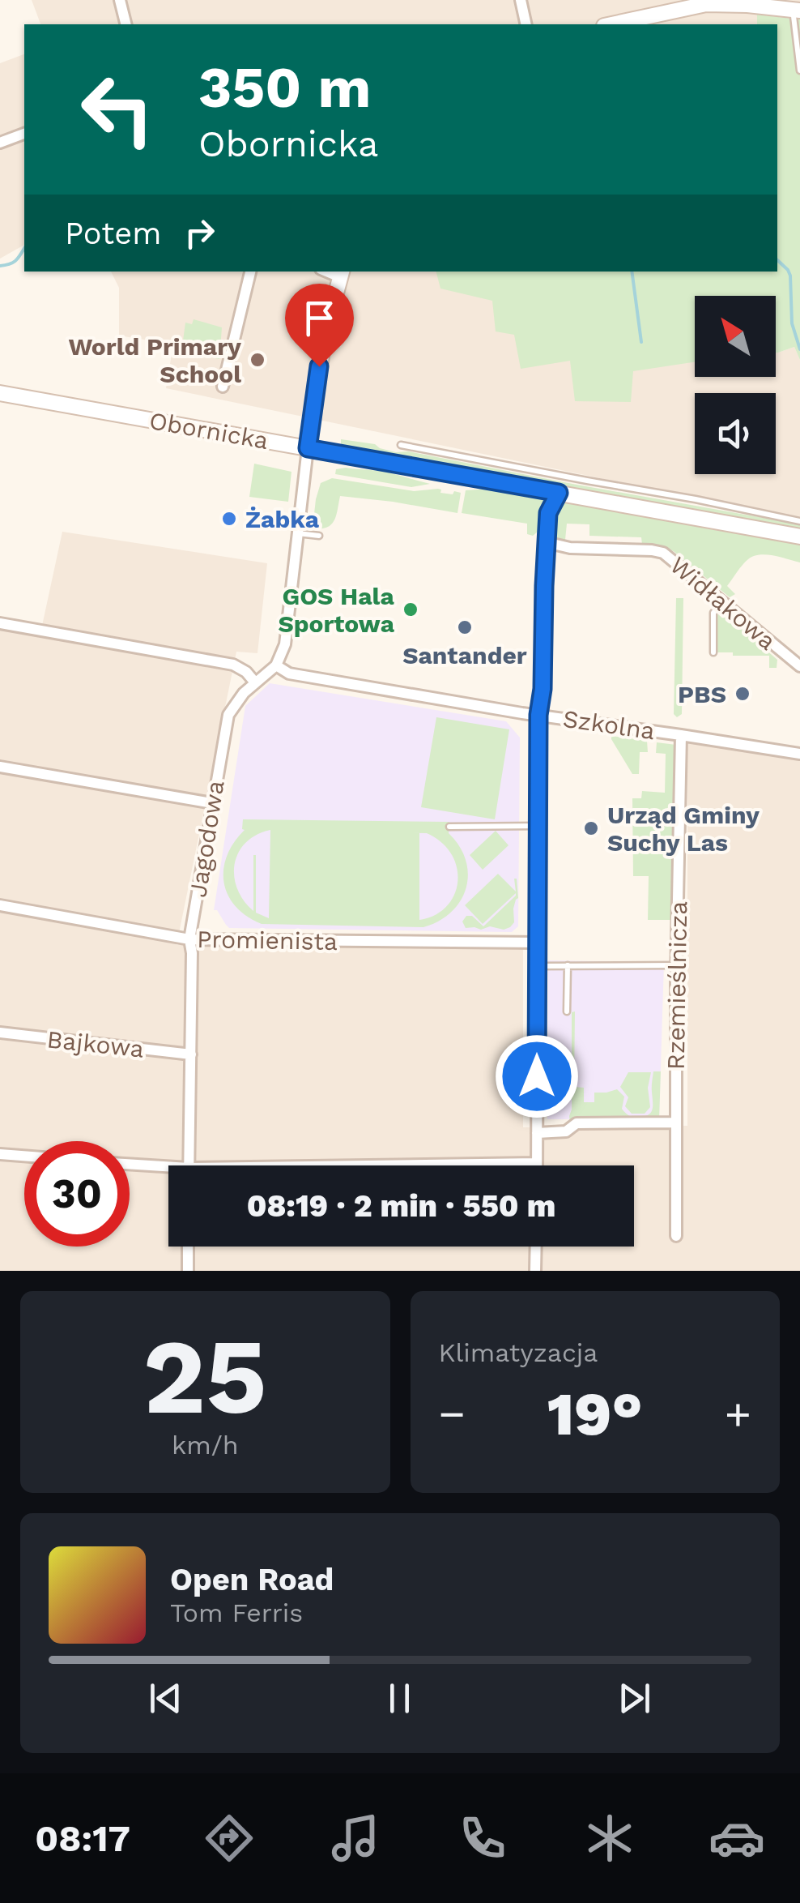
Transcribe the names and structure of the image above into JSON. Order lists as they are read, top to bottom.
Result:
{
  "streets": {
    "main road": ["Obornicka"],
    "street": [
      "Widłakowa",
      "Szkolna",
      "Jagodowa",
      "Promienista",
      "Rzemieślnicza",
      "Bajkowa"
    ]
  },
  "crossings": [
    ["Szkolna", "Jagodowa"],
    ["Szkolna", "Rzemieślnicza"],
    ["Jagodowa", "Promienista"],
    ["Jagodowa", "Bajkowa"]
  ],
  "places": [
    "World Primary School",
    "Żabka",
    "GOS Hala Sportowa",
    "Santander",
    "PBS",
    "Urząd Gminy Suchy Las"
  ],
  "north": "top left",
  "page": {
    "turn": ["350 m", "Obornicka"],
    "then": "Potem",
    "limit": "30",
    "trip": "08:19 · 2 min · 550 m",
    "tile": [
      ["25", "km/h"],
      "Klimatyzacja"
    ],
    "heat": ["−", "19°", "+"],
    "song": ["Open Road", "Tom Ferris"],
    "tabs": "08:17"
  }
}
